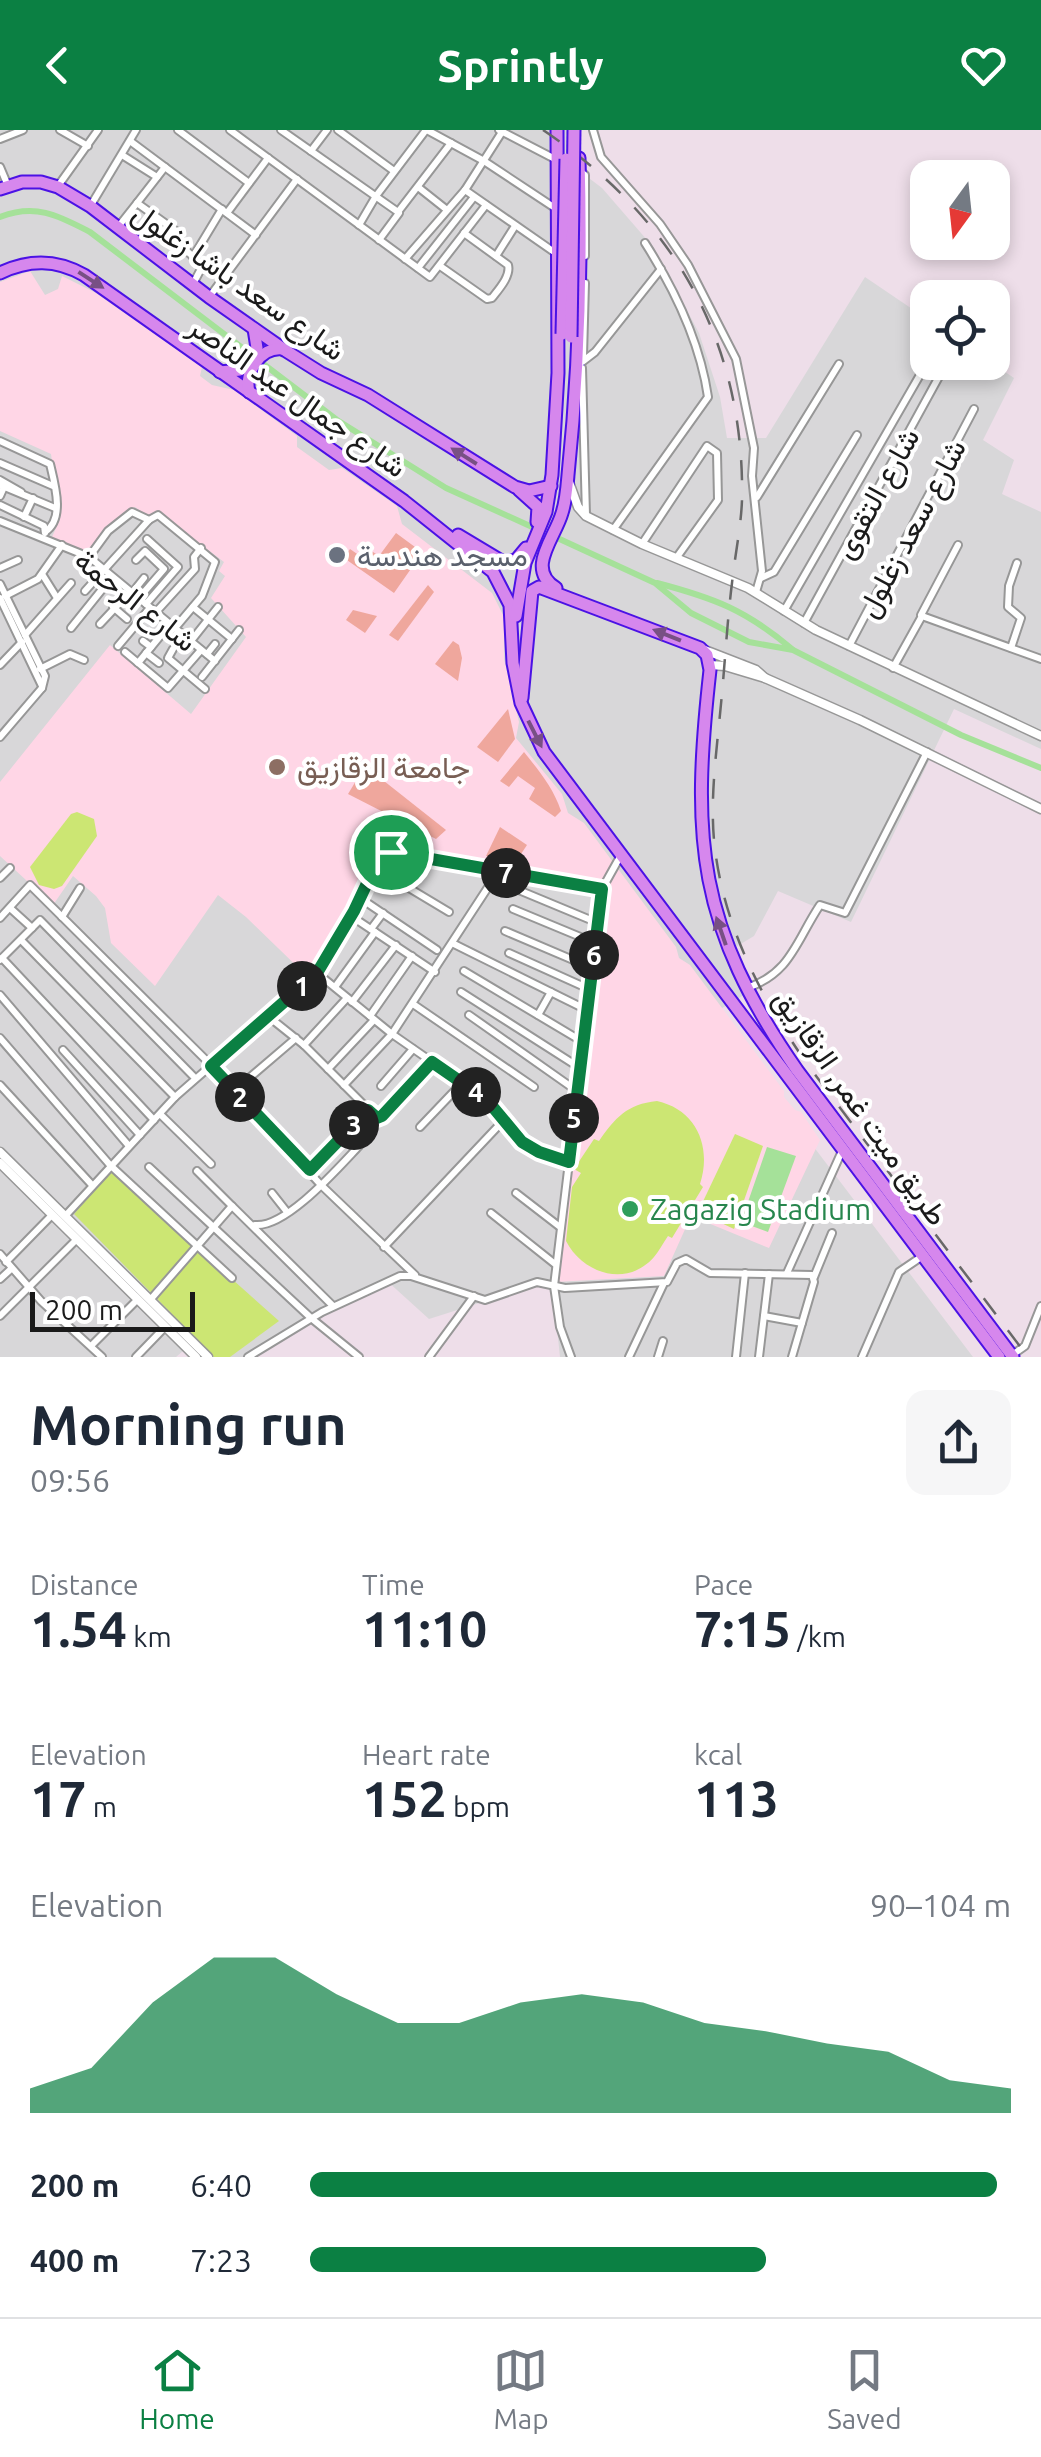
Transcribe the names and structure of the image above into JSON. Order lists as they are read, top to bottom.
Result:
{
  "streets": {
    "highway": ["شارع سعد باشا زغلول", "شارع جمال عبد الناصر", "طريق ميت غمر, الزقازيق"],
    "street": ["شارع التقوى", "شارع سعد زغلول", "شارع الرحمة"]
  },
  "crossings": [
    ["شارع جمال عبد الناصر", "طريق ميت غمر, الزقازيق"]
  ],
  "one_way": ["شارع سعد باشا زغلول", "شارع جمال عبد الناصر"],
  "places": ["مسجد هندسة", "جامعة الزقازيق", "Zagazig Stadium"],
  "scale_bar": "200 m",
  "north": "bottom",
  "page": {
    "header": "Sprintly",
    "pins": [
      "7",
      "6",
      "1",
      "4",
      "2",
      "5",
      "3"
    ],
    "scale": "200 m",
    "heading": ["Morning run", "09:56"],
    "stats": [
      ["Distance", "1.54 km"],
      ["Time", "11:10"],
      ["Pace", "7:15 /km"],
      ["Elevation", "17 m"],
      ["Heart rate", "152 bpm"],
      ["kcal", "113"]
    ],
    "chart": ["Elevation", "90–104 m"],
    "list": [
      {
        "name": "200 m",
        "note": "6:40"
      },
      {
        "name": "400 m",
        "note": "7:23"
      }
    ],
    "tabs": ["Home", "Map", "Saved"]
  }
}
